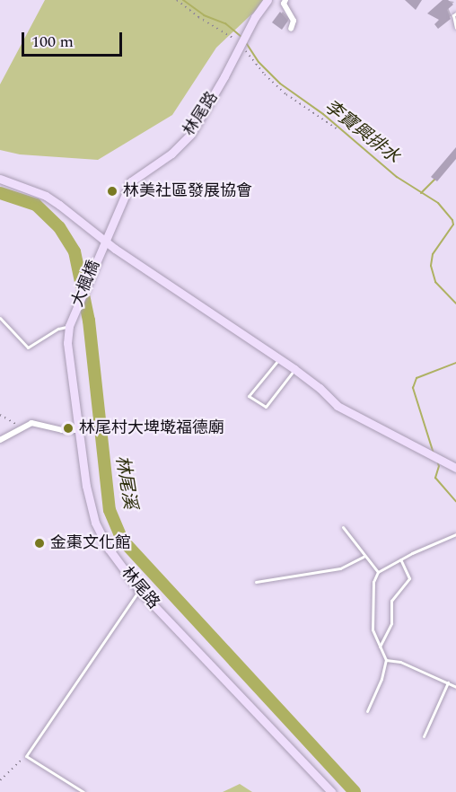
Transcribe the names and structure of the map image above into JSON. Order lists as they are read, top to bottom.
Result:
{
  "streets": {
    "street": ["林尾路", "大楓橋"]
  },
  "crossings": [
    ["林尾路", "大楓橋"]
  ],
  "water": ["李寶興排水", "林尾溪"],
  "places": ["林美社區發展協會", "林尾村大埤墘福德廟", "金棗文化館"],
  "scale_bar": "100 m"
}
